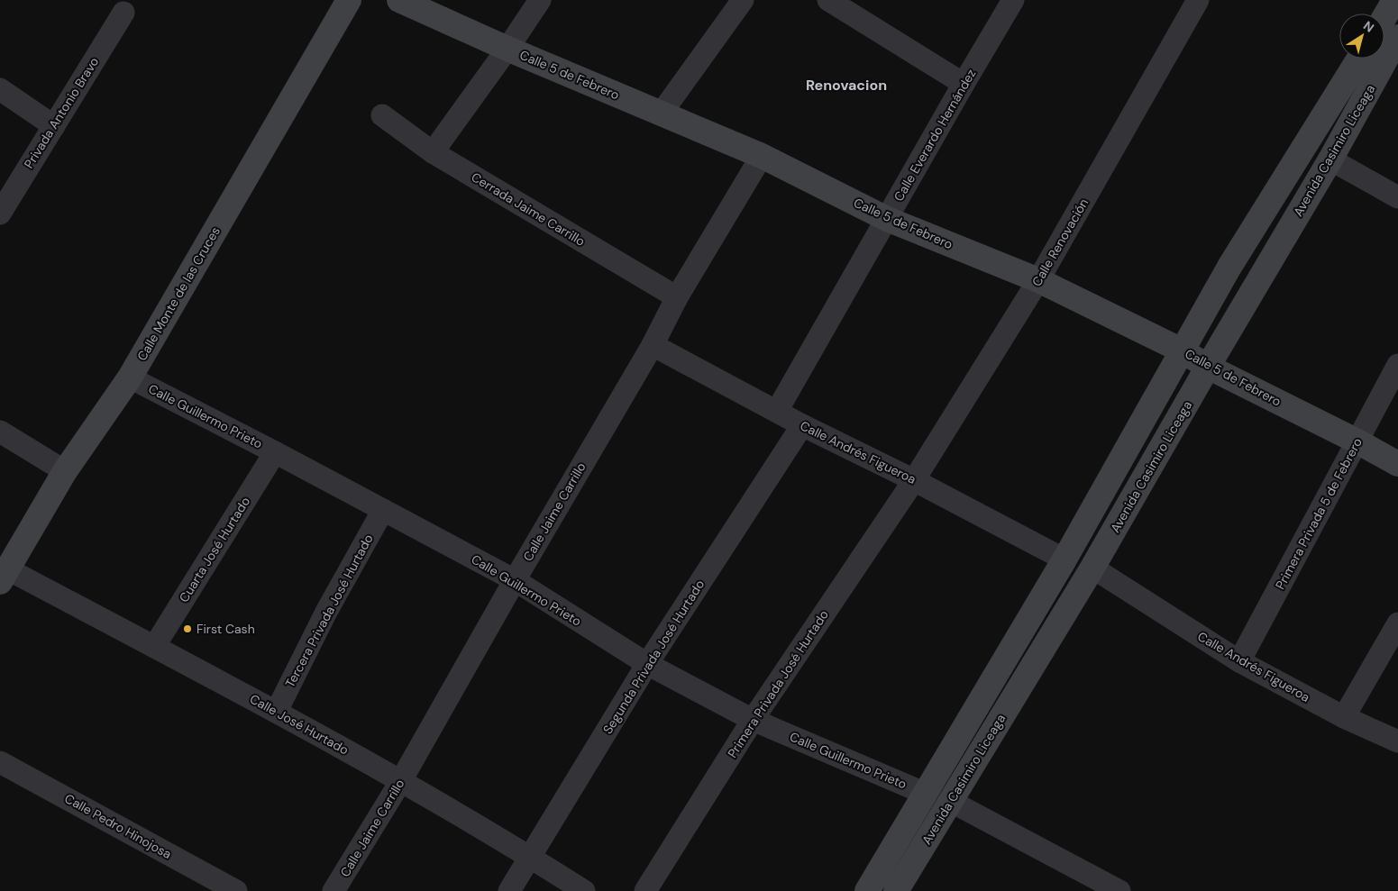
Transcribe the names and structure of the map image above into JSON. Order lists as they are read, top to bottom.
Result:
{
  "streets": {
    "main road": ["Calle 5 de Febrero", "Avenida Casimiro Liceaga", "Calle Monte de las Cruces"],
    "street": [
      "Privada Antonio Bravo",
      "Calle Everardo Hernández",
      "Cerrada Jaime Carrillo",
      "Calle Renovación",
      "Calle Guillermo Prieto",
      "Calle Andrés Figueroa",
      "Calle Jaime Carrillo",
      "Primera Privada 5 de Febrero",
      "Cuarta José Hurtado",
      "Tercera Privada José Hurtado",
      "Segunda Privada José Hurtado",
      "Primera Privada José Hurtado",
      "Calle José Hurtado",
      "Calle Pedro Hinojosa"
    ]
  },
  "crossings": [
    ["Calle 5 de Febrero", "Calle Everardo Hernández"],
    ["Calle 5 de Febrero", "Avenida Casimiro Liceaga"],
    ["Calle 5 de Febrero", "Calle Renovación"],
    ["Calle 5 de Febrero", "Calle Jaime Carrillo"],
    ["Calle 5 de Febrero", "Primera Privada 5 de Febrero"],
    ["Calle Everardo Hernández", "Calle Andrés Figueroa"],
    ["Avenida Casimiro Liceaga", "Calle Guillermo Prieto"],
    ["Avenida Casimiro Liceaga", "Calle Andrés Figueroa"],
    ["Cerrada Jaime Carrillo", "Calle Jaime Carrillo"],
    ["Calle Renovación", "Calle Andrés Figueroa"],
    ["Calle Renovación", "Primera Privada José Hurtado"],
    ["Calle Monte de las Cruces", "Calle Guillermo Prieto"],
    ["Calle Monte de las Cruces", "Calle José Hurtado"],
    ["Calle Guillermo Prieto", "Calle Jaime Carrillo"],
    ["Calle Guillermo Prieto", "Cuarta José Hurtado"],
    ["Calle Guillermo Prieto", "Tercera Privada José Hurtado"],
    ["Calle Guillermo Prieto", "Segunda Privada José Hurtado"],
    ["Calle Guillermo Prieto", "Primera Privada José Hurtado"],
    ["Calle Andrés Figueroa", "Calle Jaime Carrillo"],
    ["Calle Andrés Figueroa", "Primera Privada 5 de Febrero"],
    ["Calle Andrés Figueroa", "Segunda Privada José Hurtado"],
    ["Calle Andrés Figueroa", "Primera Privada José Hurtado"],
    ["Calle Jaime Carrillo", "Calle José Hurtado"],
    ["Cuarta José Hurtado", "Calle José Hurtado"],
    ["Tercera Privada José Hurtado", "Calle José Hurtado"],
    ["Segunda Privada José Hurtado", "Calle José Hurtado"]
  ],
  "districts": ["Renovacion"],
  "places": ["First Cash"],
  "north": "top right"
}
